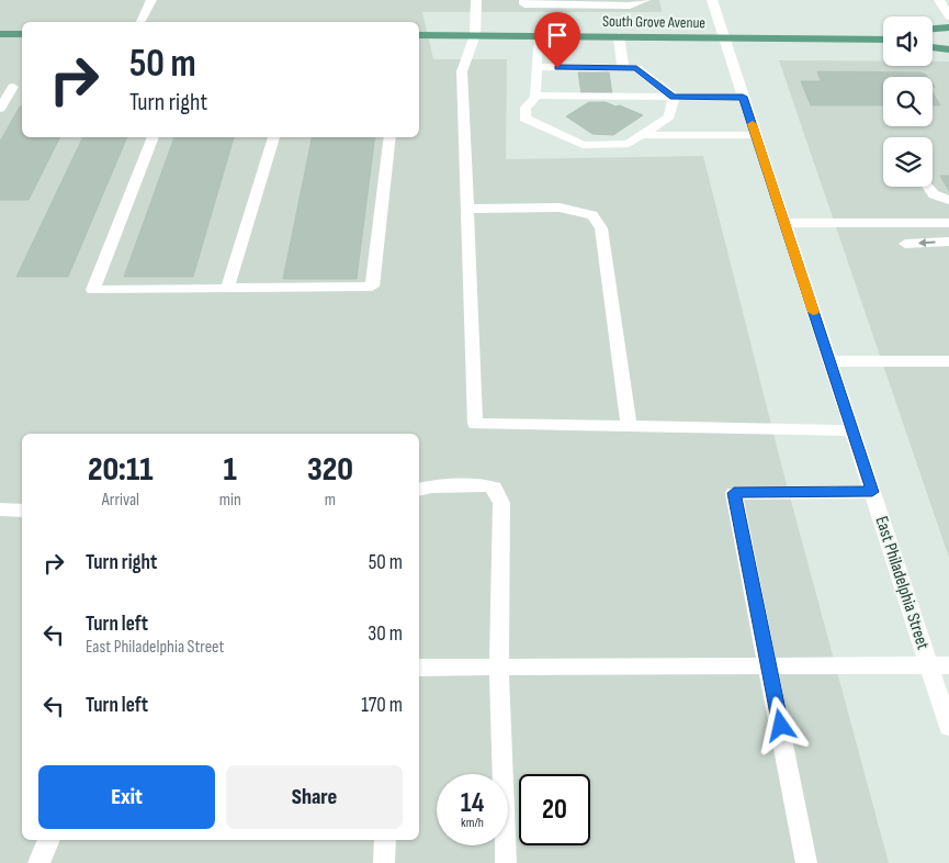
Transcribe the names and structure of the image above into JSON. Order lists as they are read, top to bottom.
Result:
{
  "streets": {
    "main road": ["South Grove Avenue"],
    "street": ["East Philadelphia Street"]
  },
  "crossings": [
    ["South Grove Avenue", "East Philadelphia Street"]
  ],
  "page": {
    "turn": ["50 m", "Turn right"],
    "eta": [
      "20:11",
      "Arrival",
      "1",
      "min",
      "320",
      "m"
    ],
    "list": [
      {
        "name": "Turn right",
        "value": "50 m"
      },
      {
        "name": "Turn left",
        "note": "East Philadelphia Street",
        "value": "30 m"
      },
      {
        "name": "Turn left",
        "value": "170 m"
      }
    ],
    "buttons": ["Exit", "Share"],
    "speed": "14 km/h",
    "limit": "20"
  }
}
